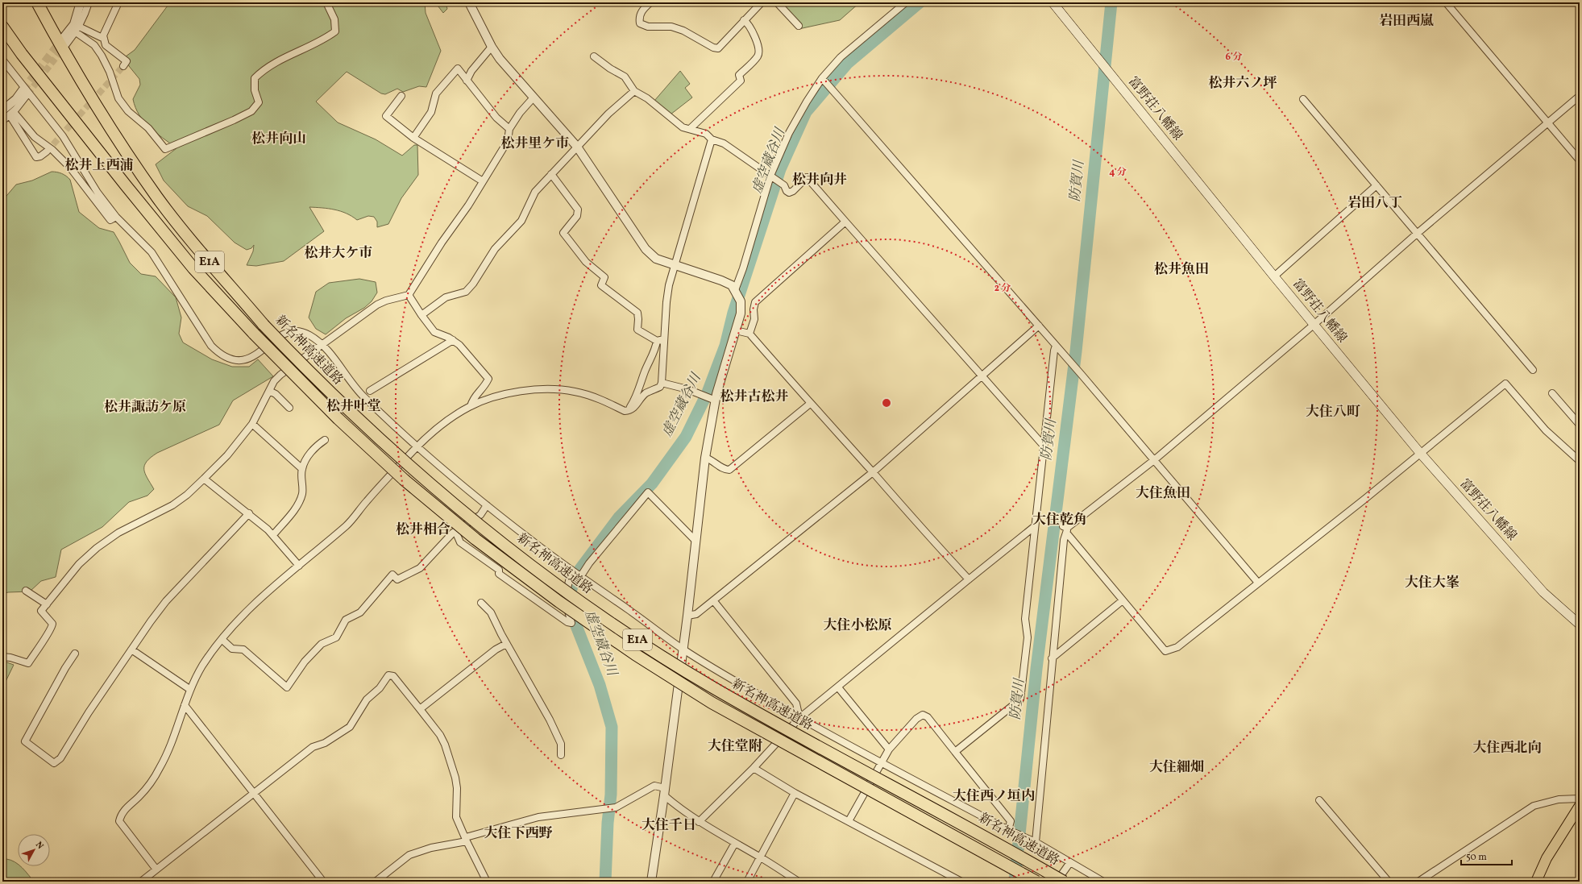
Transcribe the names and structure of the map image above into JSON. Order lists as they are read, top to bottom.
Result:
{
  "streets": {
    "highway": ["E1A", "新名神高速道路"],
    "main road": ["富野荘八幡線"]
  },
  "districts": [
    "岩田西嵐",
    "松井六ノ坪",
    "松井向山",
    "松井里ケ市",
    "松井上西浦",
    "松井向井",
    "岩田八丁",
    "松井大ケ市",
    "松井魚田",
    "松井古松井",
    "松井叶堂",
    "松井諏訪ケ原",
    "大住八町",
    "大住魚田",
    "大住乾角",
    "松井相合",
    "大住大峯",
    "大住小松原",
    "大住堂附",
    "大住西北向",
    "大住細畑",
    "大住西ノ垣内",
    "大住千日",
    "大住下西野"
  ],
  "water": ["虚空蔵谷川", "防賀川"],
  "scale_bar": "50 m",
  "north": "top right",
  "rings": ["6 分", "4 分", "2 分"]
}
